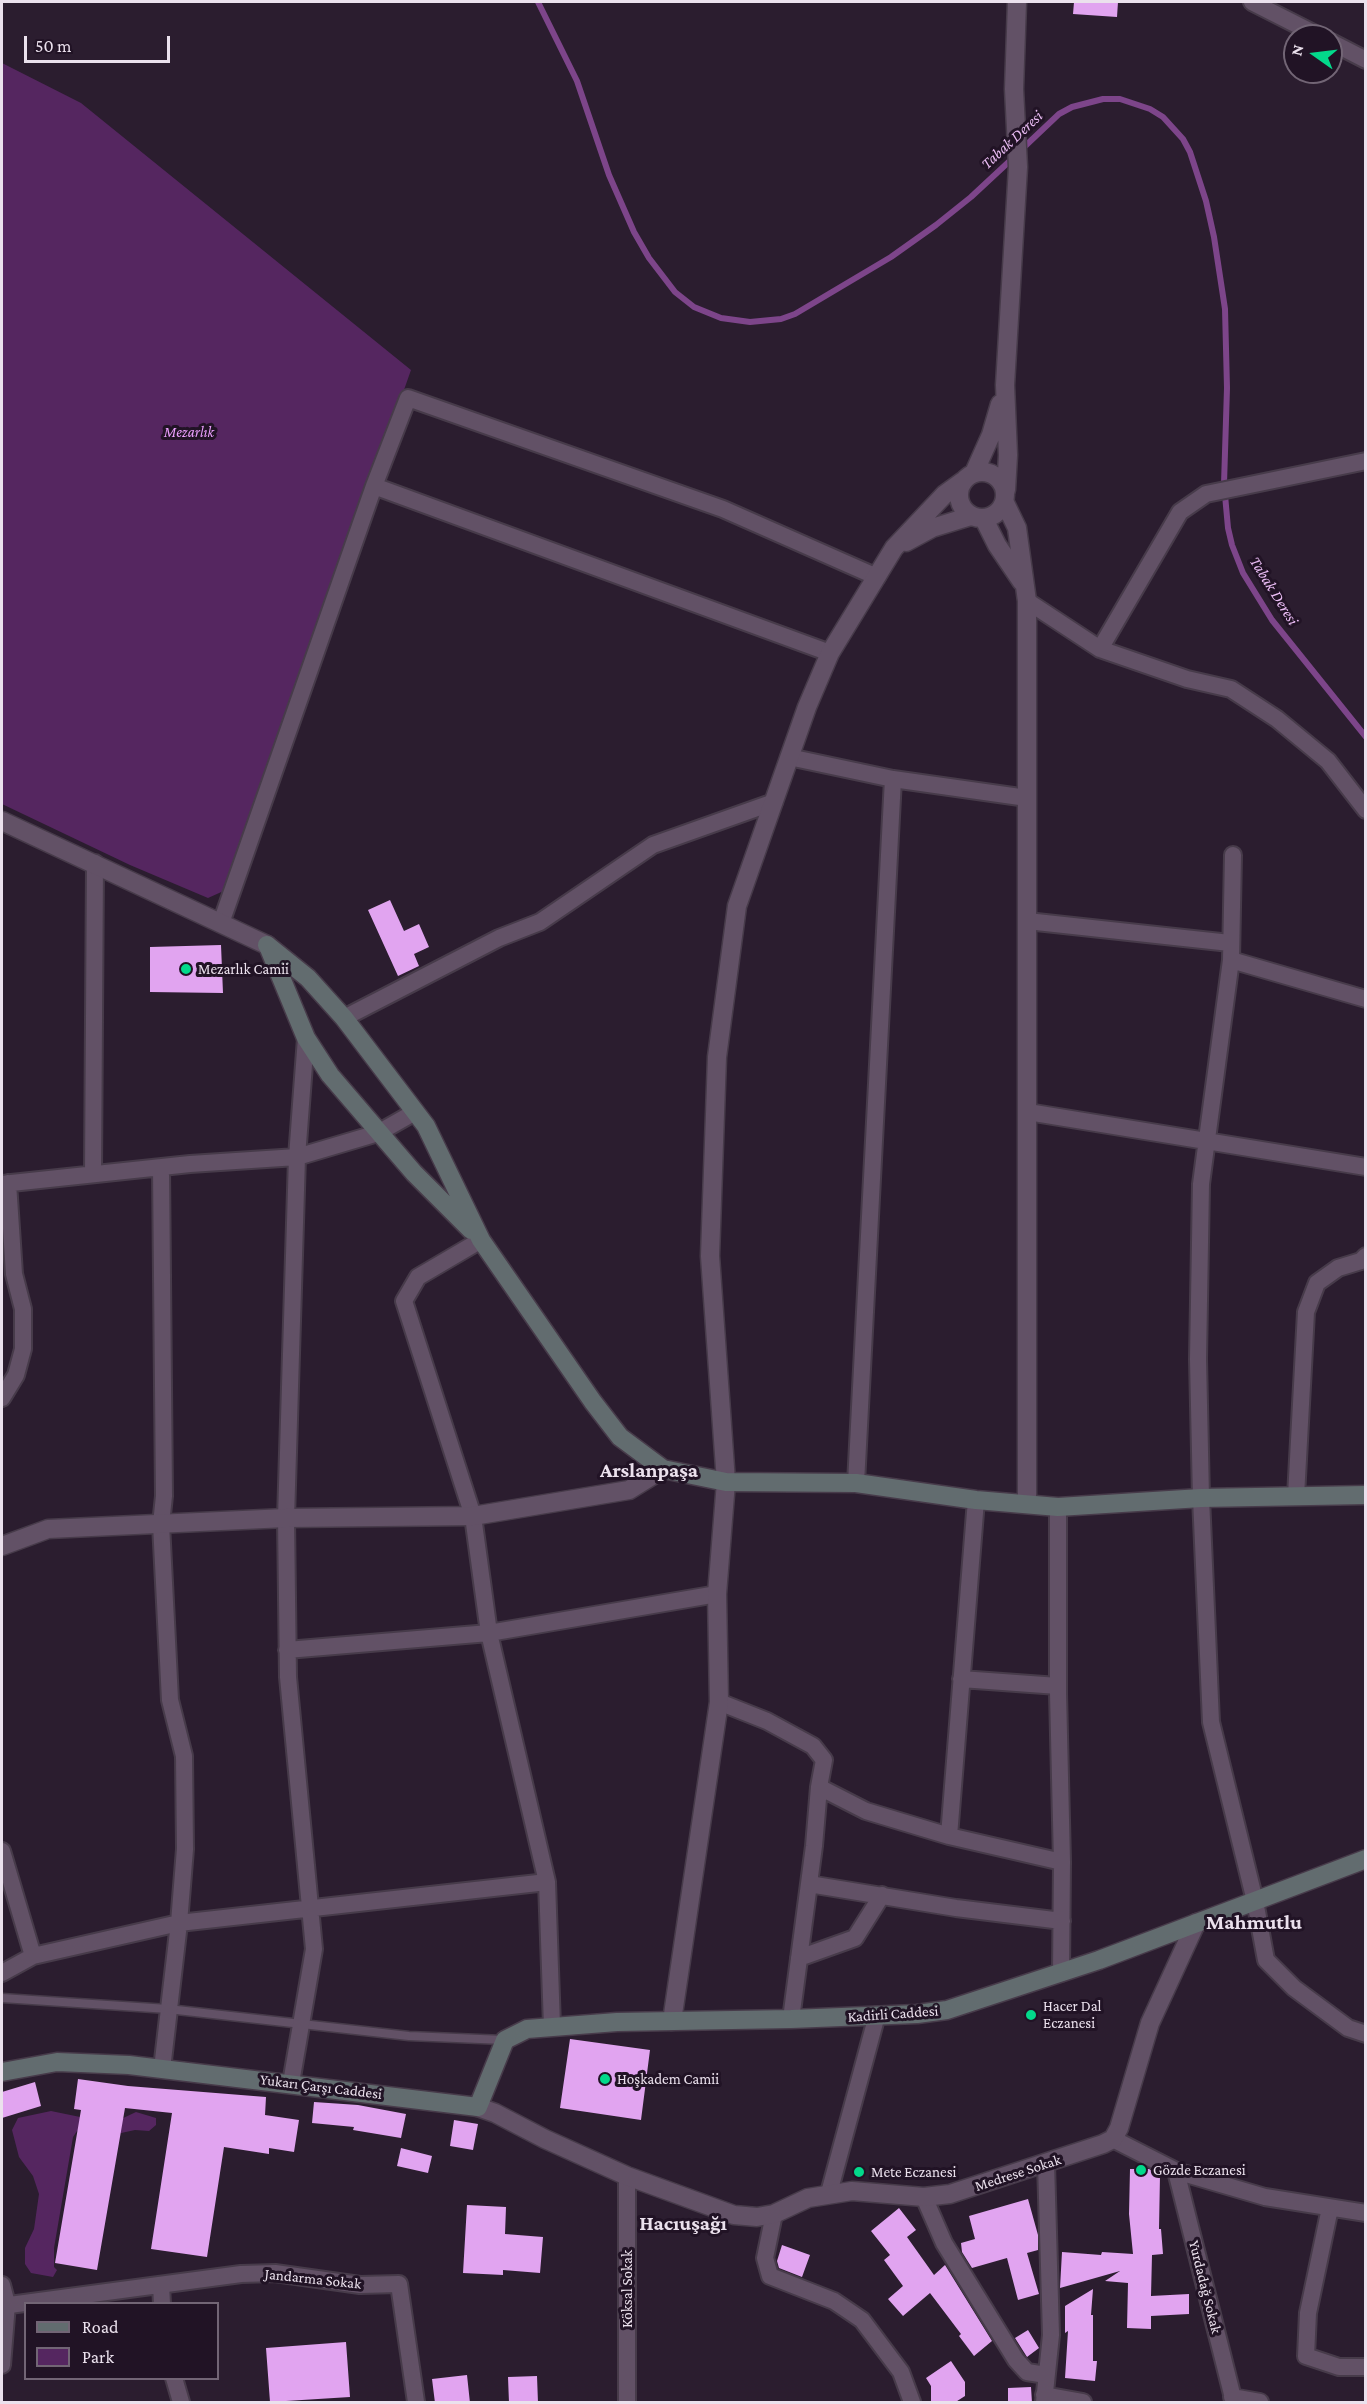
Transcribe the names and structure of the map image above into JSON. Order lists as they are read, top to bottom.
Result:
{
  "streets": {
    "main road": ["Kadirli Caddesi", "Yukarı Çarşı Caddesi"],
    "street": [
      "Medrese Sokak",
      "Jandarma Sokak",
      "Yurdadağ Sokak",
      "Köksal Sokak"
    ]
  },
  "crossings": [
    ["Yukarı Çarşı Caddesi", "Medrese Sokak"],
    ["Yukarı Çarşı Caddesi", "Köksal Sokak"],
    ["Medrese Sokak", "Köksal Sokak"]
  ],
  "districts": ["Arslanpaşa", "Mahmutlu", "Hacıuşağı"],
  "water": ["Tabak Deresi"],
  "parks": ["Mezarlık"],
  "places": [
    "Mezarlık Camii",
    "Hacer Dal Eczanesi",
    "Hoşkadem Camii",
    "Gözde Eczanesi",
    "Mete Eczanesi"
  ],
  "legend": ["Road", "Park"],
  "scale_bar": "50 m",
  "north": "left"
}
